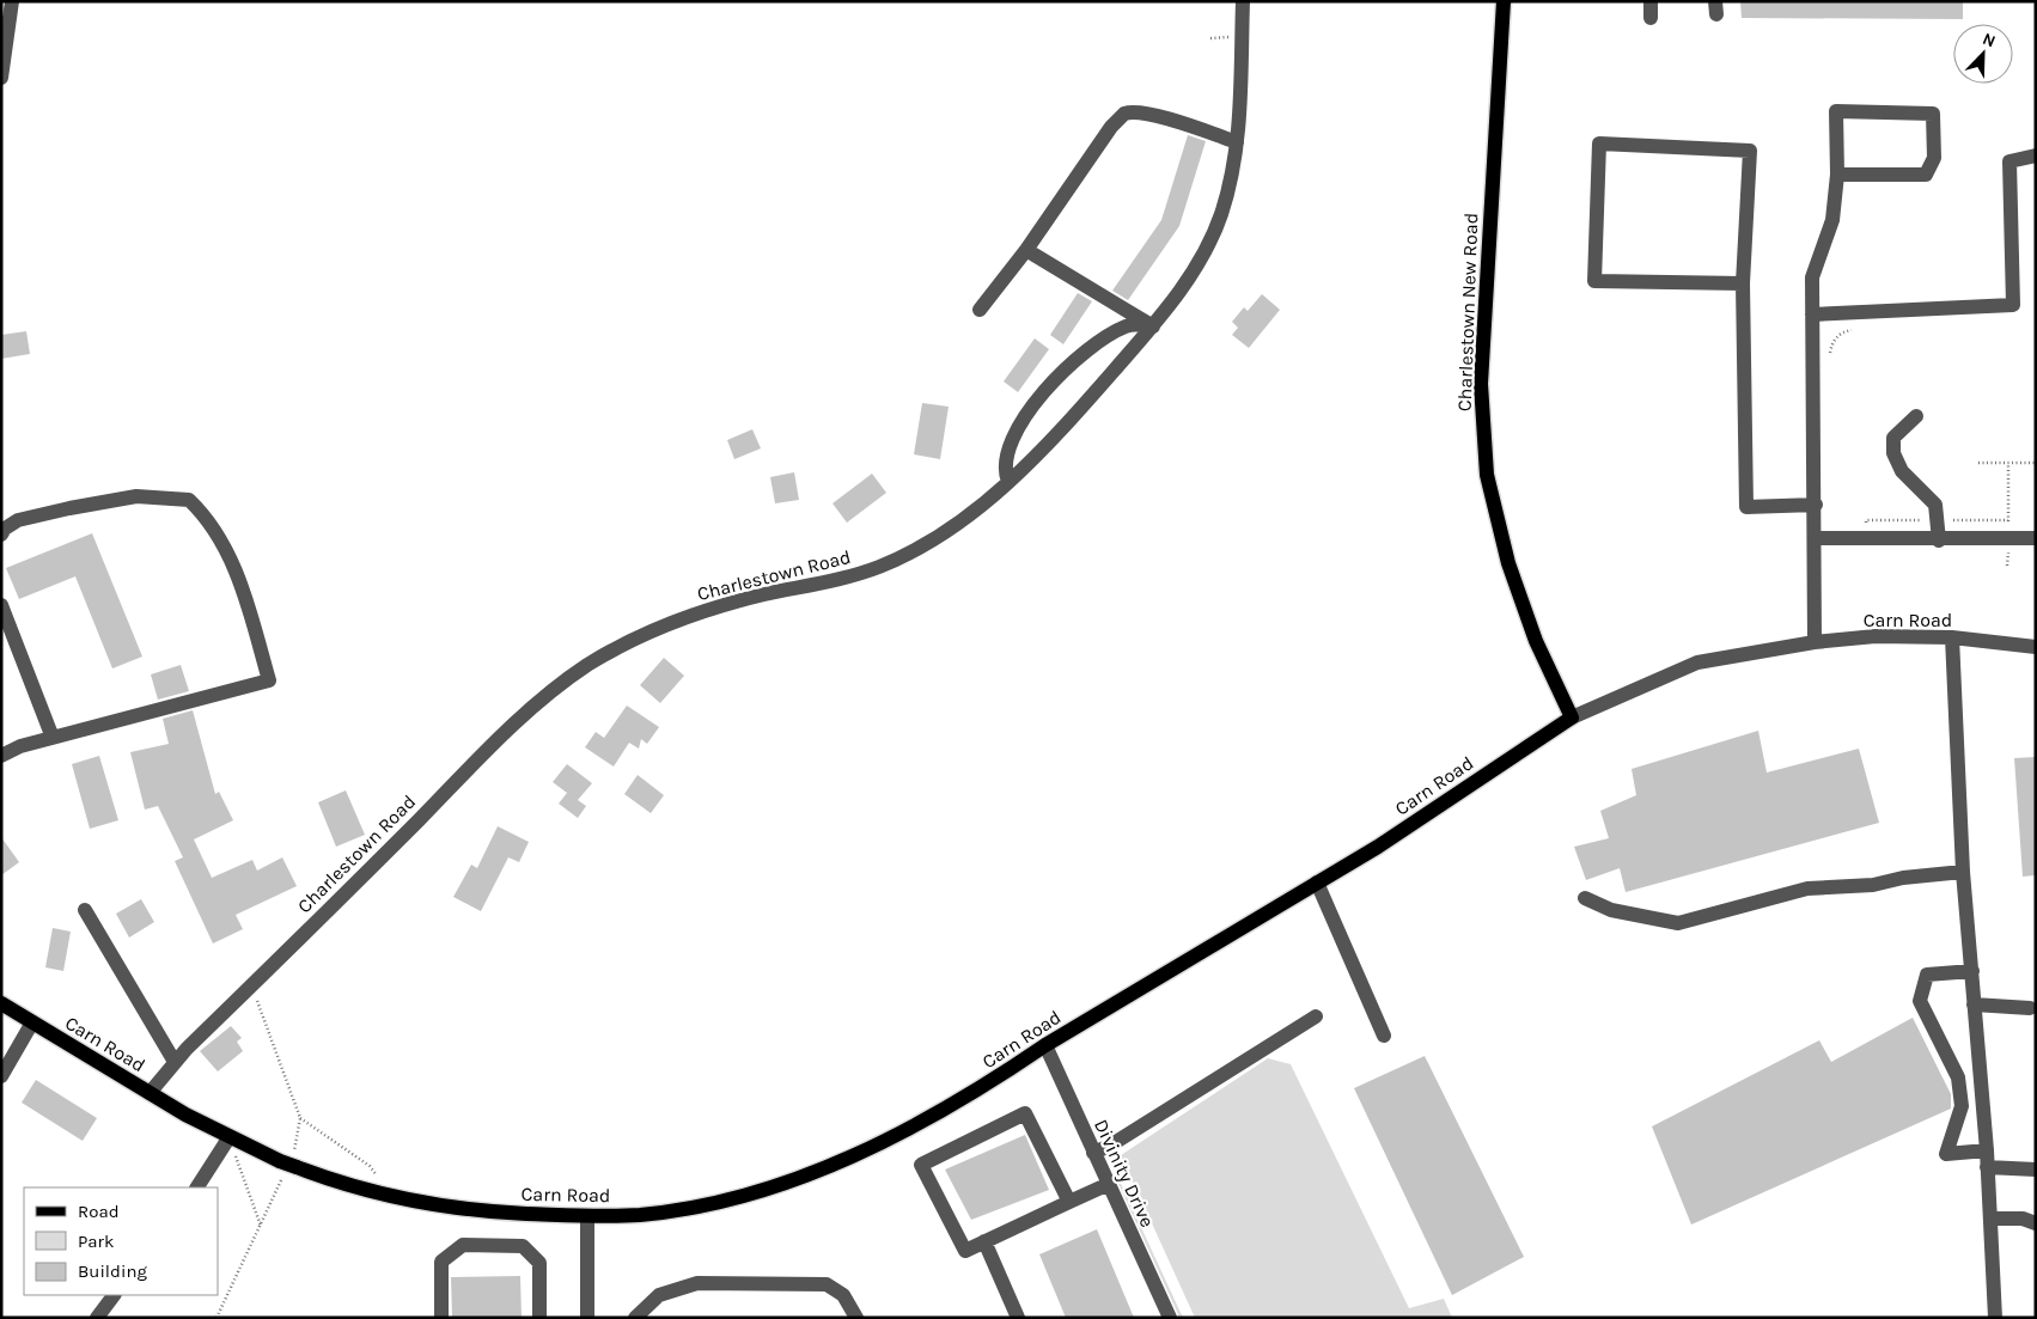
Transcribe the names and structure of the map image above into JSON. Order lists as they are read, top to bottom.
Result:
{
  "streets": {
    "main road": ["Charlestown New Road", "Carn Road"],
    "street": ["Charlestown Road", "Divinity Drive"]
  },
  "crossings": [
    ["Charlestown New Road", "Carn Road"],
    ["Charlestown Road", "Carn Road"],
    ["Carn Road", "Divinity Drive"]
  ],
  "legend": ["Road", "Park", "Building"],
  "north": "top right"
}
